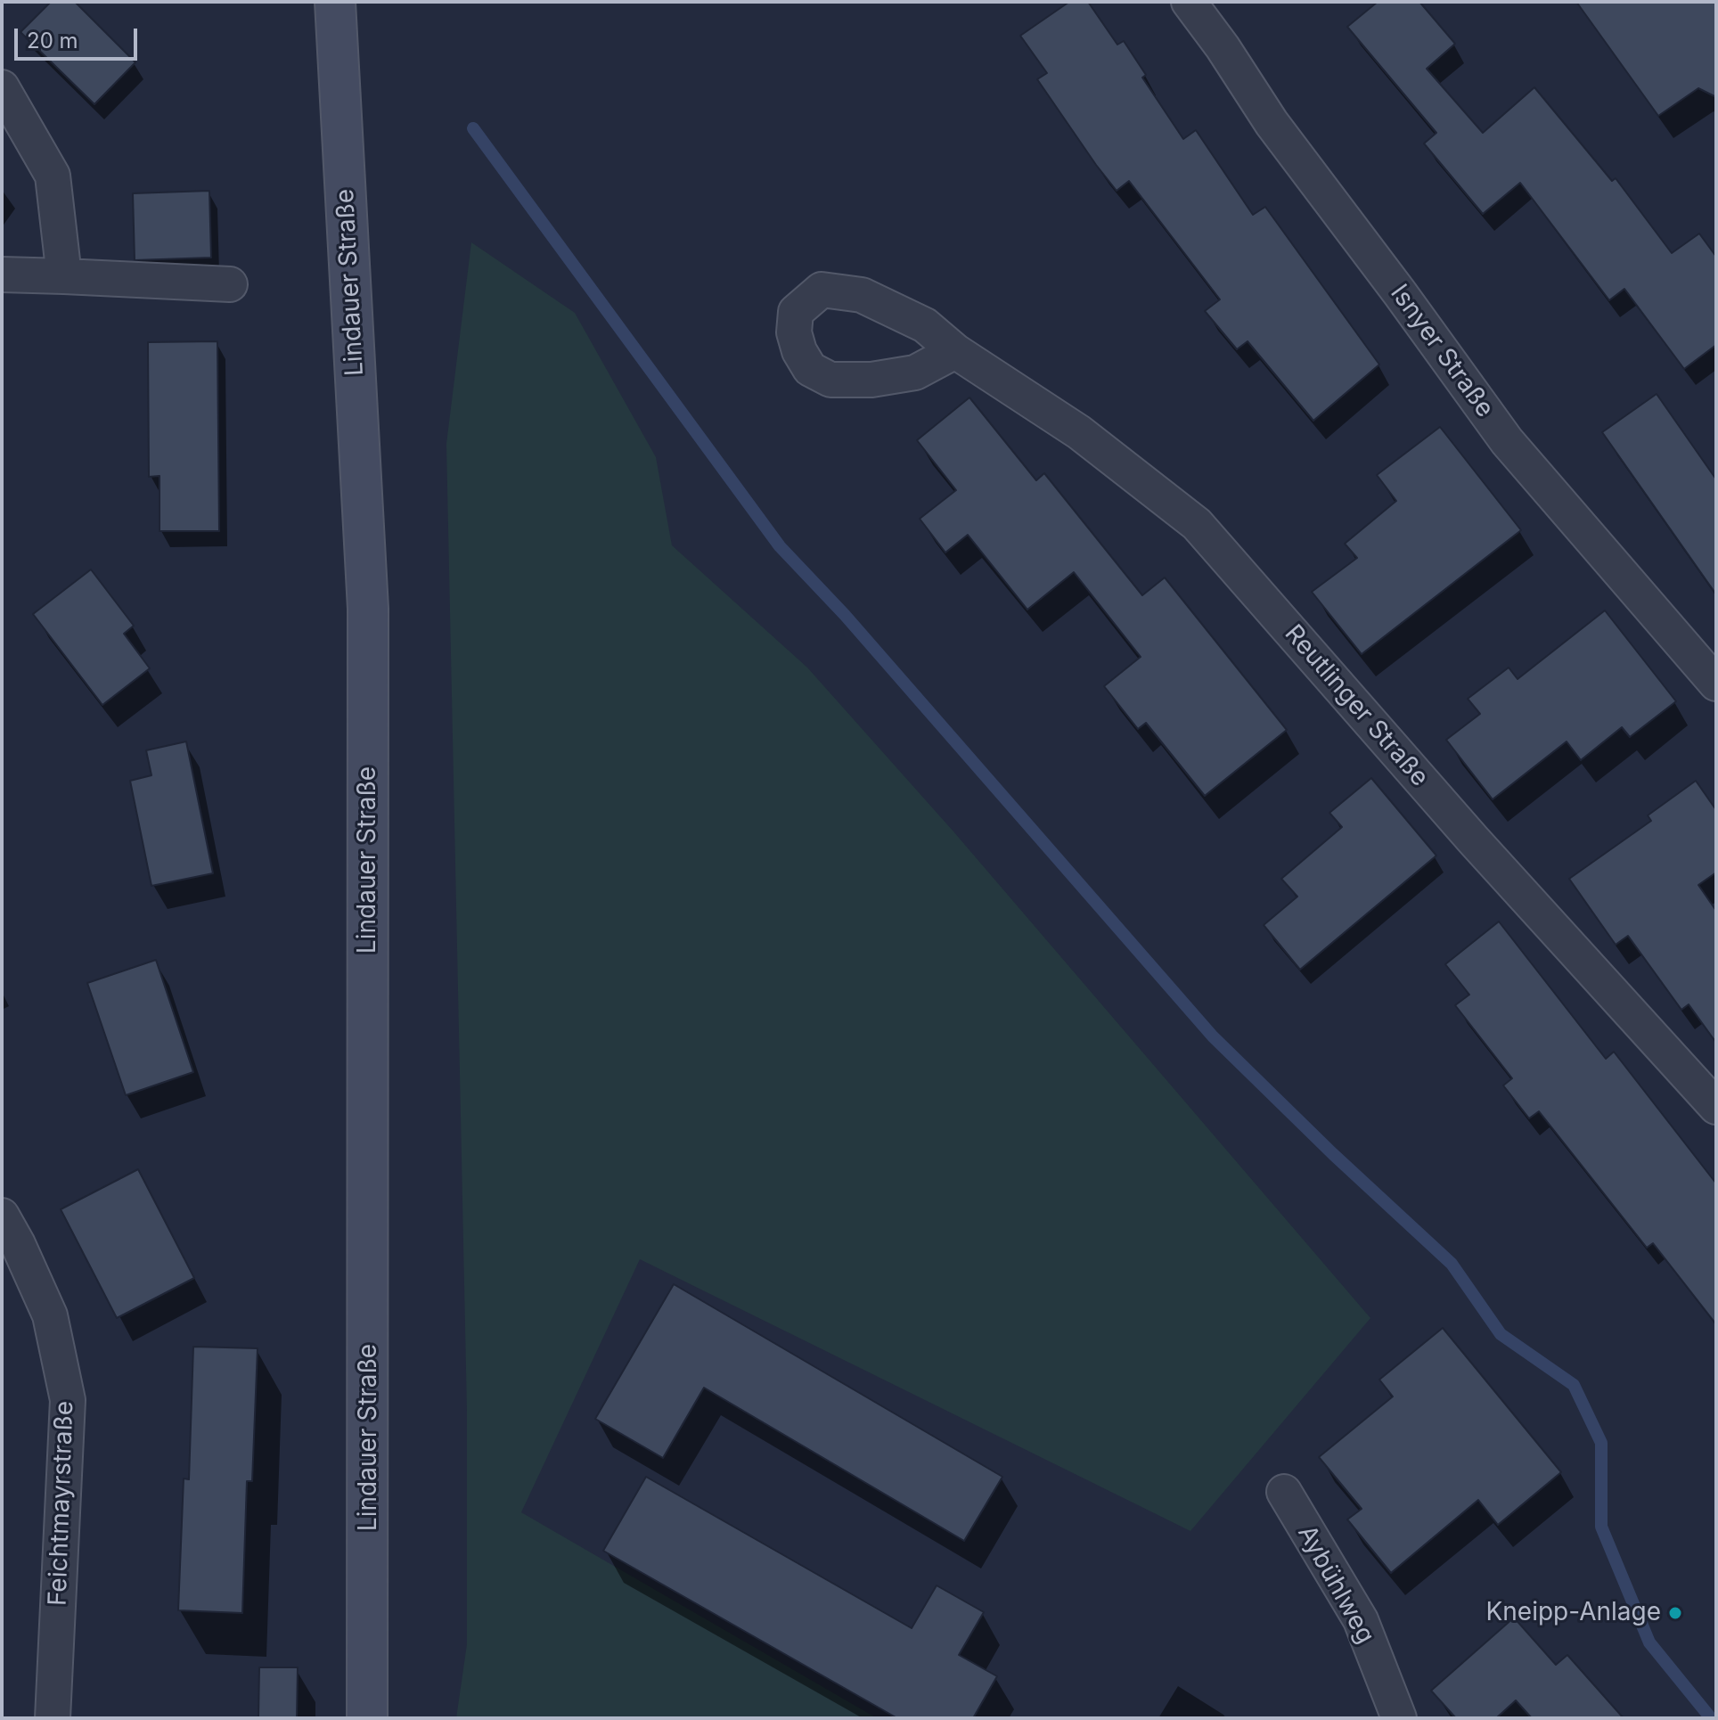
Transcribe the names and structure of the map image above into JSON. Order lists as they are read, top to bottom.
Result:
{
  "streets": {
    "main road": ["Lindauer Straße"],
    "street": [
      "Isnyer Straße",
      "Reutlinger Straße",
      "Feichtmayrstraße",
      "Aybühlweg"
    ]
  },
  "places": ["Kneipp-Anlage"],
  "scale_bar": "20 m"
}
